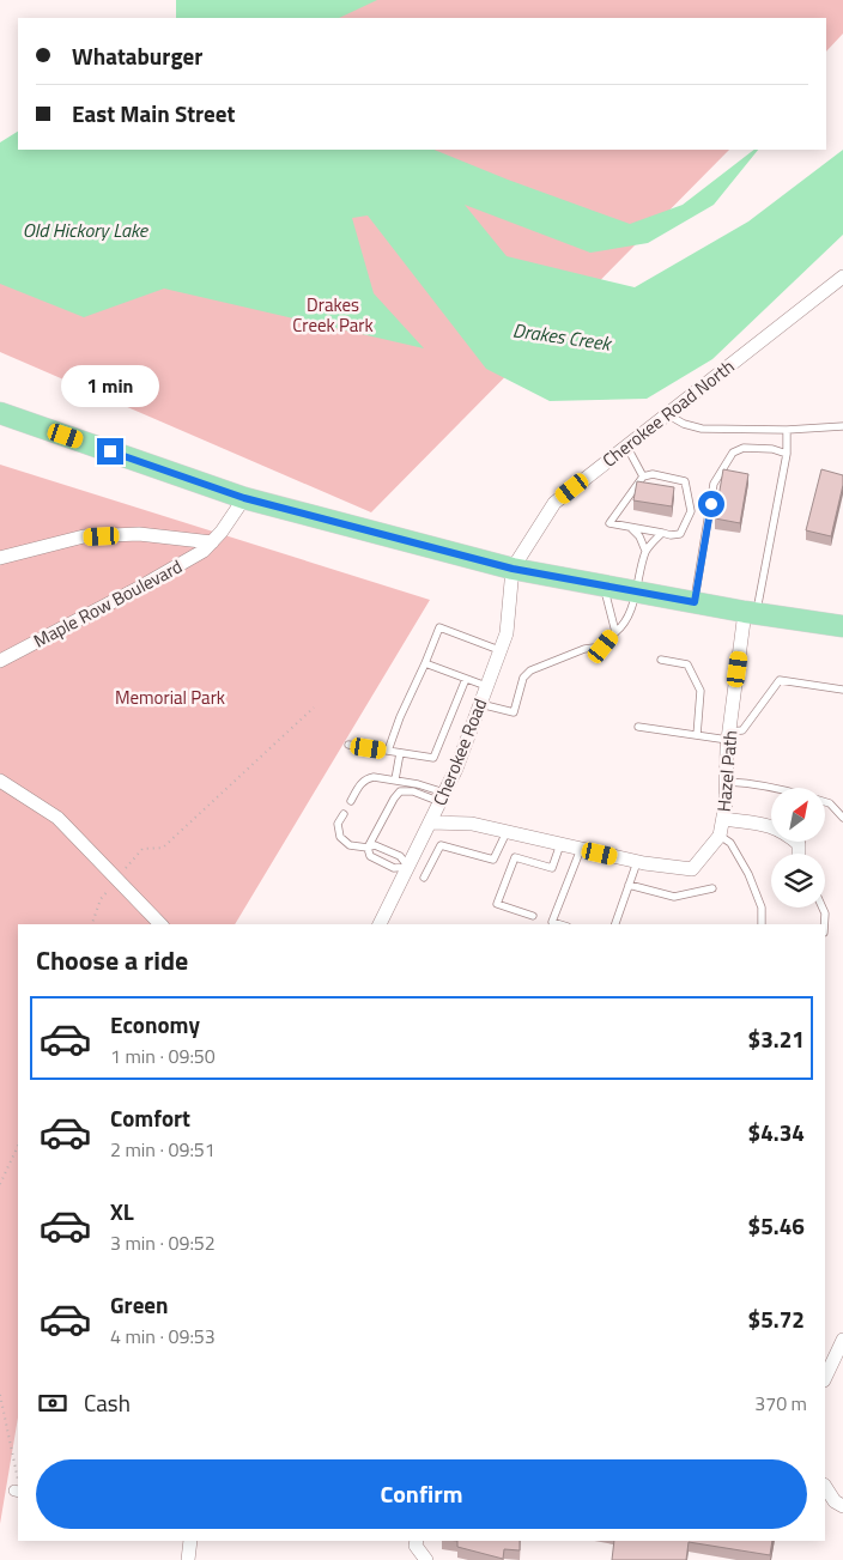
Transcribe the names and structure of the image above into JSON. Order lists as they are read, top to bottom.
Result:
{
  "streets": {
    "street": [
      "Cherokee Road North",
      "Maple Row Boulevard",
      "Cherokee Road",
      "Hazel Path"
    ]
  },
  "crossings": [
    ["Cherokee Road North", "Cherokee Road"],
    ["Cherokee Road", "Hazel Path"]
  ],
  "water": ["Old Hickory Lake", "Drakes Creek"],
  "parks": ["Drakes Creek Park", "Memorial Park"],
  "north": "top right",
  "page": {
    "banner": ["Whataburger", "East Main Street"],
    "bubble": "1 min",
    "heading": "Choose a ride",
    "list": [
      {
        "name": "Economy",
        "note": "1 min · 09:50",
        "value": "$3.21"
      },
      {
        "name": "Comfort",
        "note": "2 min · 09:51",
        "value": "$4.34"
      },
      {
        "name": "XL",
        "note": "3 min · 09:52",
        "value": "$5.46"
      },
      {
        "name": "Green",
        "note": "4 min · 09:53",
        "value": "$5.72"
      }
    ],
    "pay": ["Cash", "370 m"],
    "buttons": "Confirm"
  }
}
